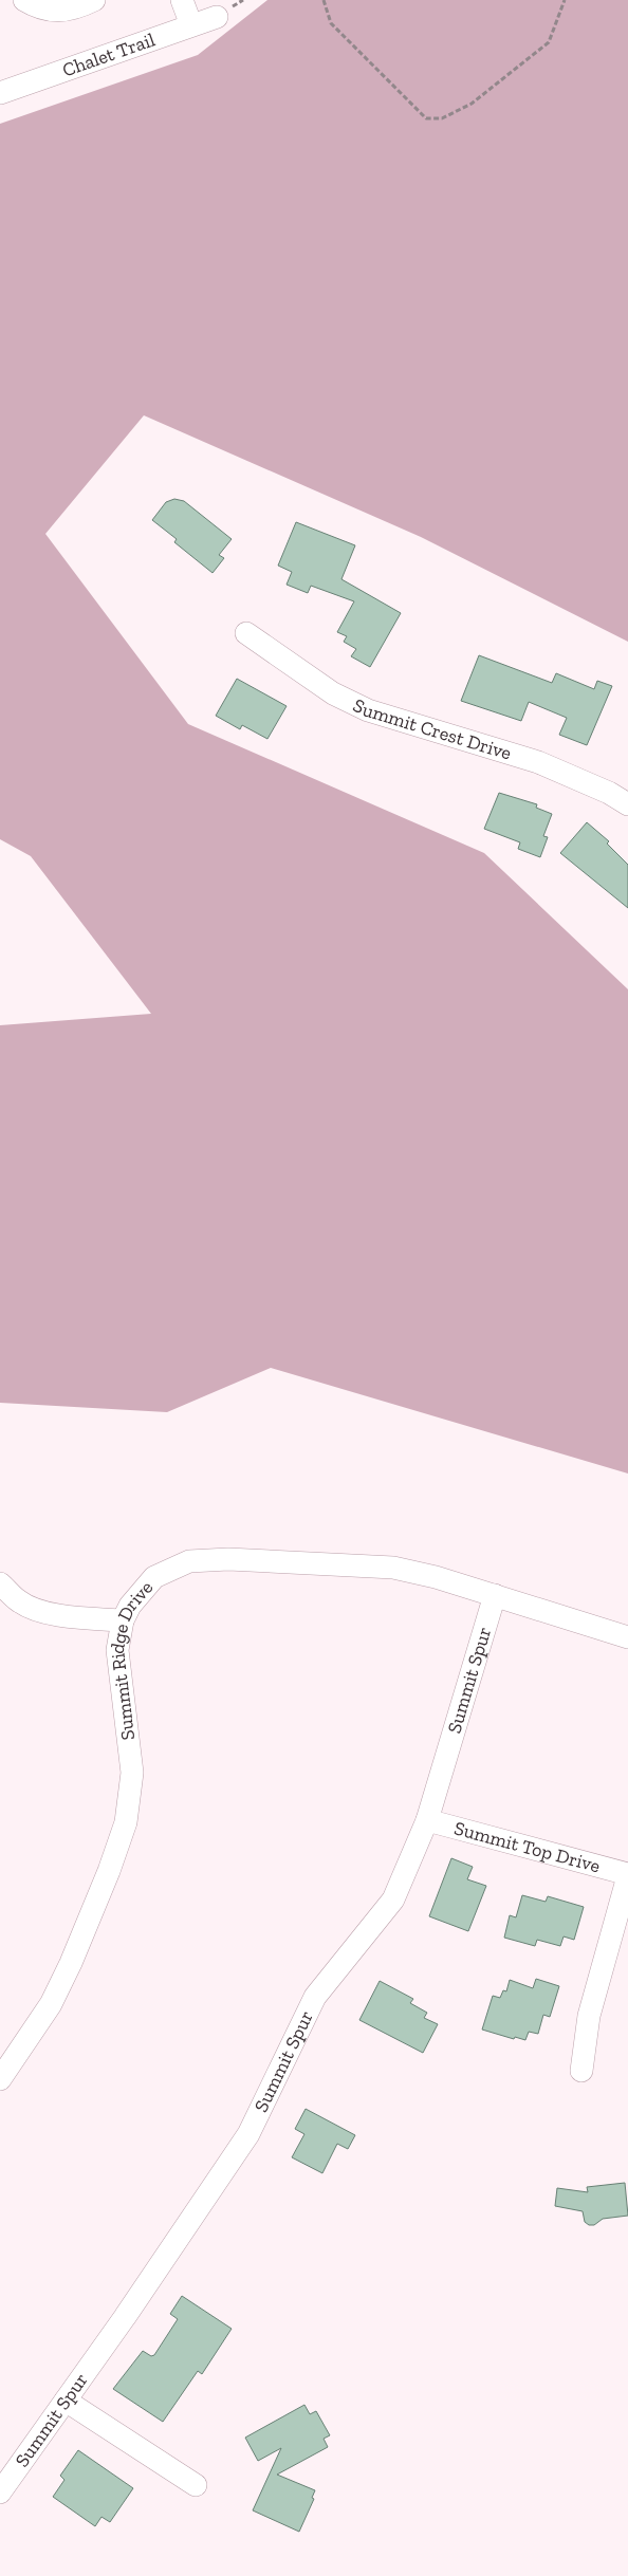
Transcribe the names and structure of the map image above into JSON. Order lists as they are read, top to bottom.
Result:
{
  "streets": {
    "street": [
      "Chalet Trail",
      "Summit Crest Drive",
      "Summit Ridge Drive",
      "Summit Spur",
      "Summit Top Drive"
    ]
  },
  "crossings": [
    ["Summit Ridge Drive", "Summit Spur"],
    ["Summit Spur", "Summit Top Drive"]
  ]
}
